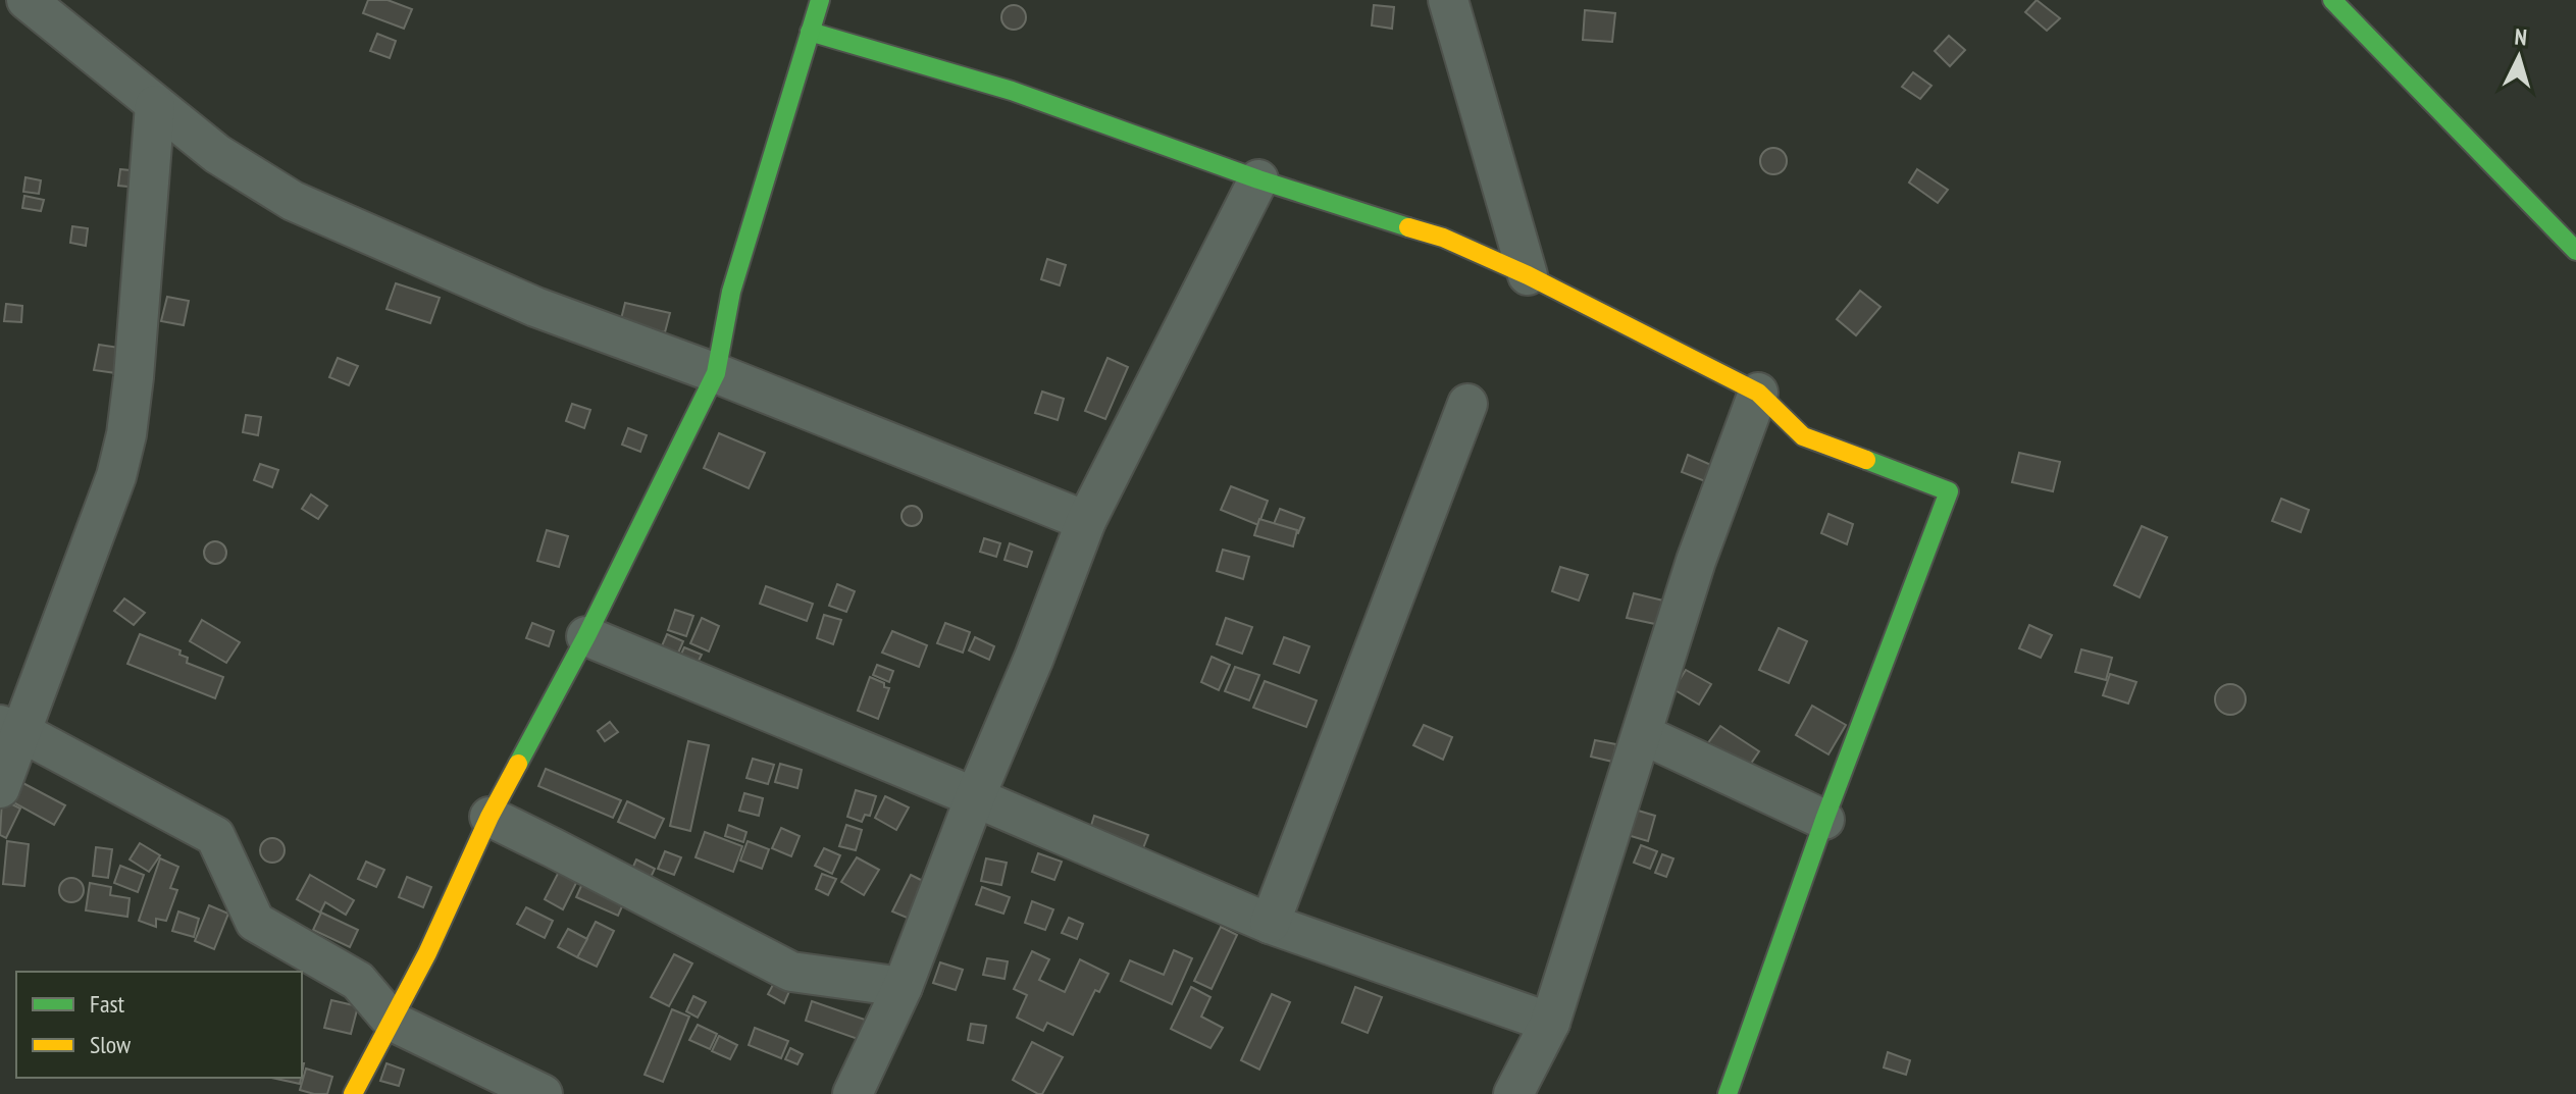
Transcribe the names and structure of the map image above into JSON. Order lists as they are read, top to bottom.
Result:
{
  "legend": ["Fast", "Slow"],
  "north": "top"
}
